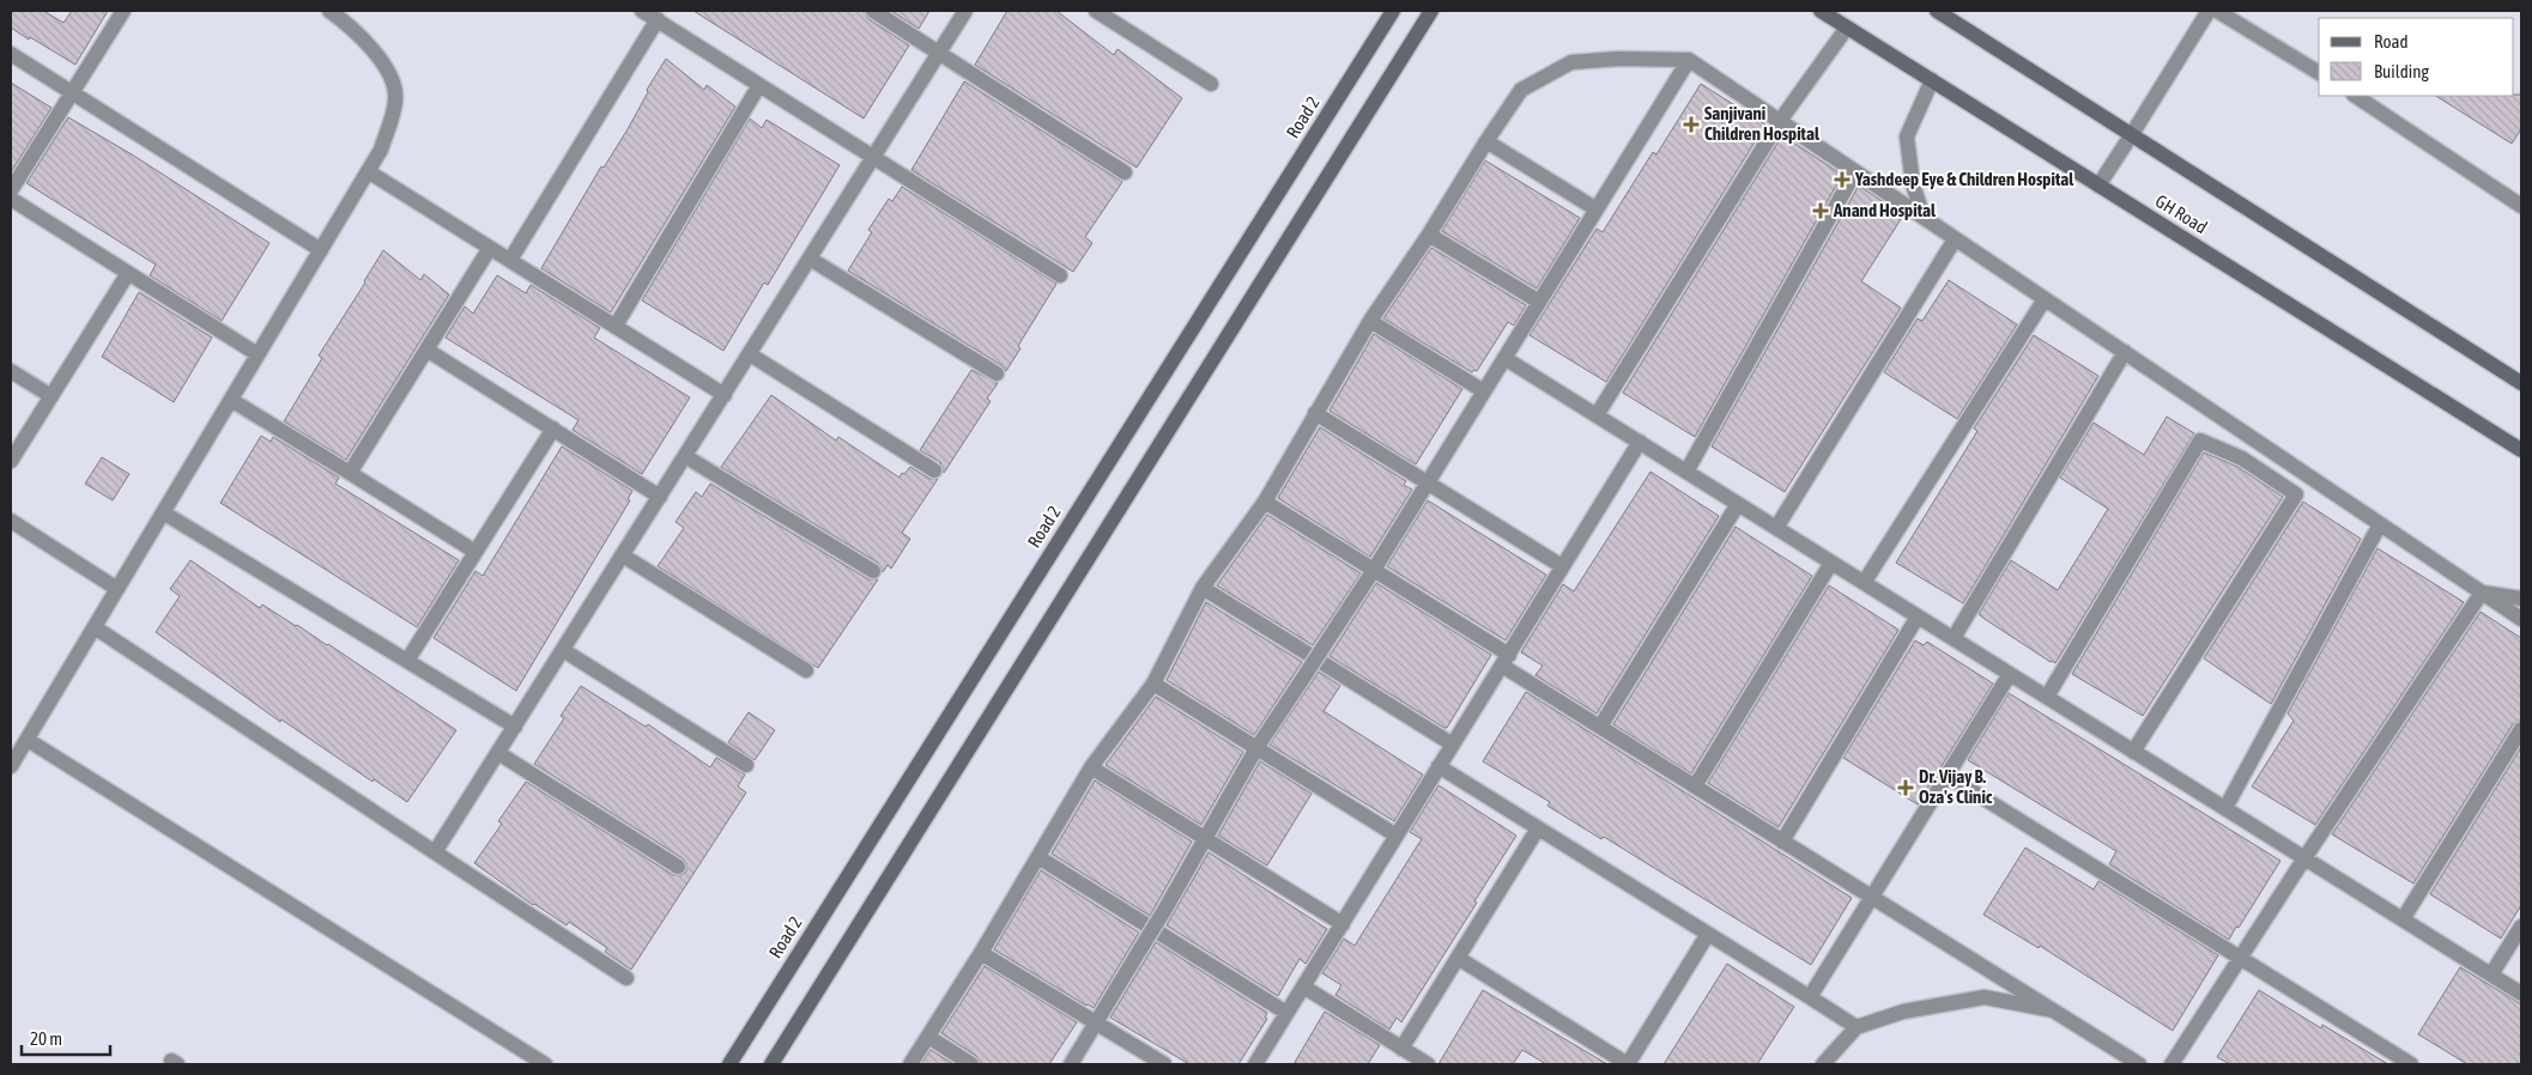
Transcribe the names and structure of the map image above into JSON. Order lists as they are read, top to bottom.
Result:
{
  "streets": {
    "street": ["Road 2", "GH Road"]
  },
  "places": {
    "health": [
      "Sanjivani Children Hospital",
      "Yashdeep Eye & Children Hospital",
      "Anand Hospital",
      "Dr. Vijay B. Oza's Clinic"
    ]
  },
  "legend": ["Road", "Building"],
  "scale_bar": "20 m"
}
